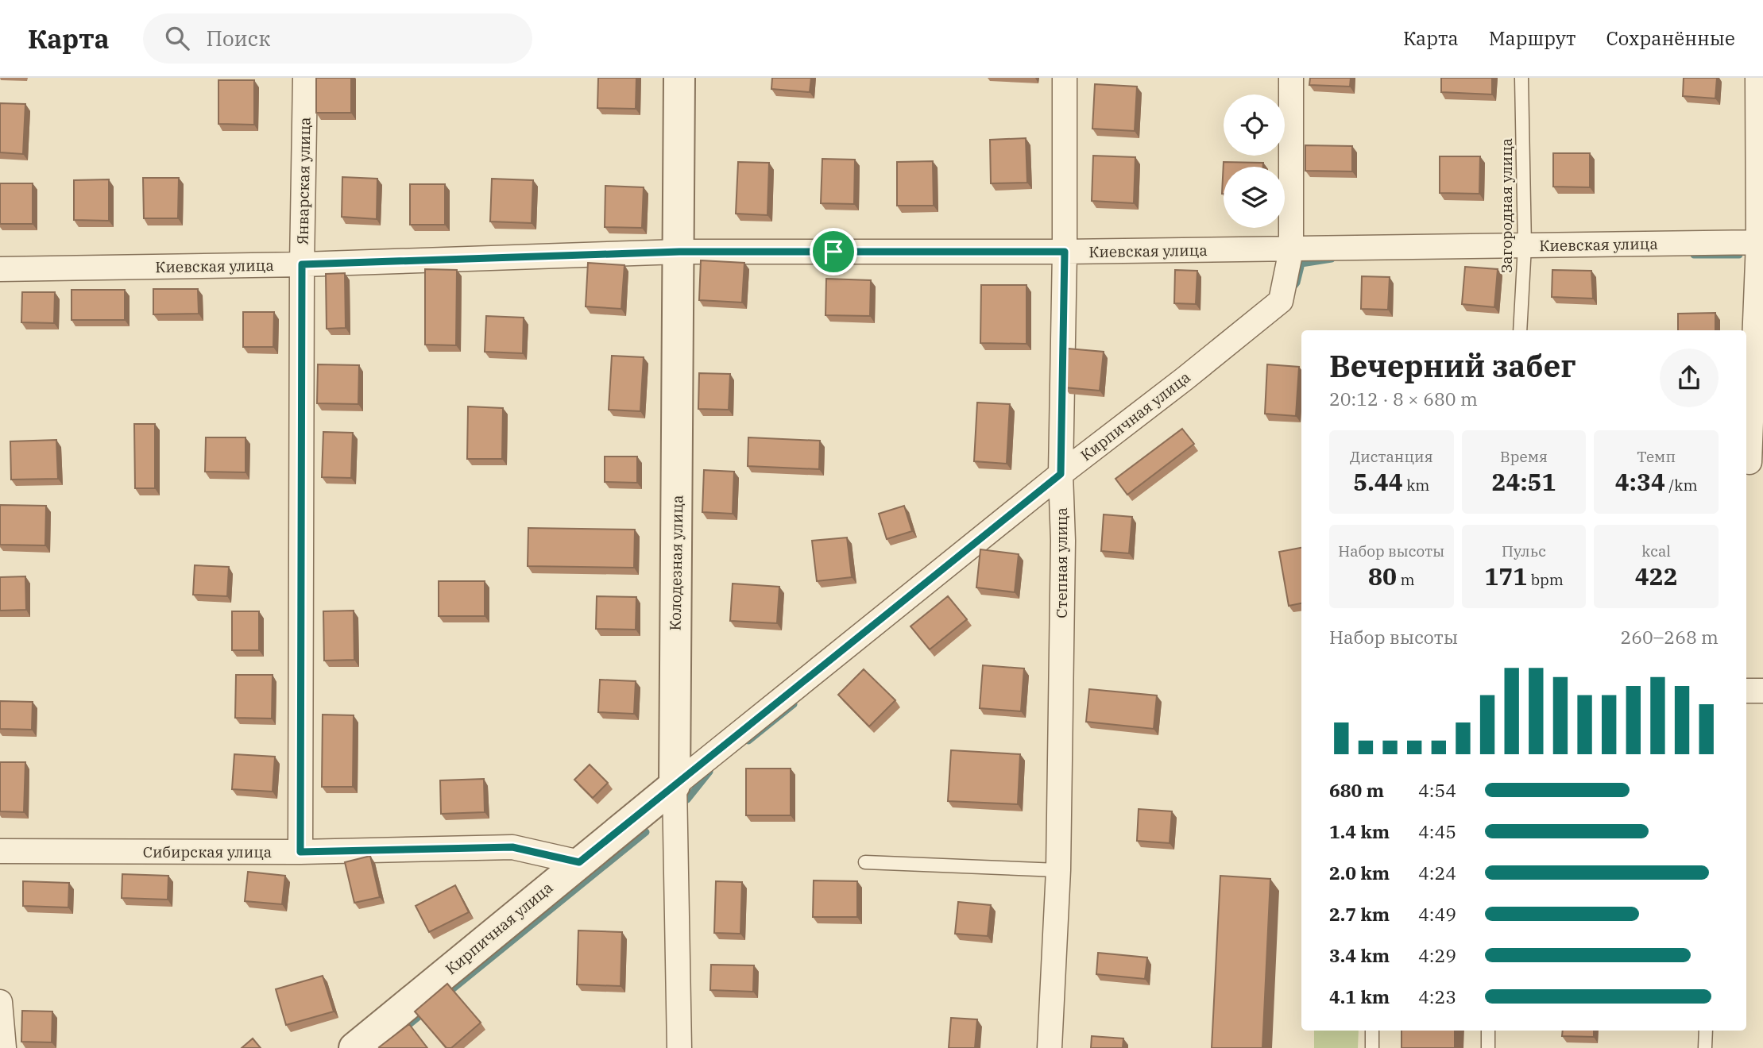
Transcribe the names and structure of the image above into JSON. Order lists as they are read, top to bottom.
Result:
{
  "streets": {
    "street": [
      "Январская улица",
      "Киевская улица",
      "Кирпичная улица",
      "Колодезная улица",
      "Степная улица",
      "Сибирская улица"
    ],
    "lane": ["Загородная улица"]
  },
  "crossings": [
    ["Январская улица", "Киевская улица"],
    ["Январская улица", "Сибирская улица"],
    ["Загородная улица", "Киевская улица"],
    ["Киевская улица", "Кирпичная улица"],
    ["Киевская улица", "Колодезная улица"],
    ["Киевская улица", "Степная улица"],
    ["Кирпичная улица", "Колодезная улица"],
    ["Кирпичная улица", "Степная улица"],
    ["Кирпичная улица", "Сибирская улица"]
  ],
  "page": {
    "header": "Карта",
    "search": "Поиск",
    "nav": ["Карта", "Маршрут", "Сохранённые"],
    "heading": ["Вечерний забег", "20:12 · 8 × 680 m"],
    "stats": [
      ["Дистанция", "5.44 km"],
      ["Время", "24:51"],
      ["Темп", "4:34 /km"],
      ["Набор высоты", "80 m"],
      ["Пульс", "171 bpm"],
      ["kcal", "422"]
    ],
    "chart": ["Набор высоты", "260–268 m"],
    "list": [
      {
        "name": "680 m",
        "note": "4:54"
      },
      {
        "name": "1.4 km",
        "note": "4:45"
      },
      {
        "name": "2.0 km",
        "note": "4:24"
      },
      {
        "name": "2.7 km",
        "note": "4:49"
      },
      {
        "name": "3.4 km",
        "note": "4:29"
      },
      {
        "name": "4.1 km",
        "note": "4:23"
      }
    ]
  }
}
